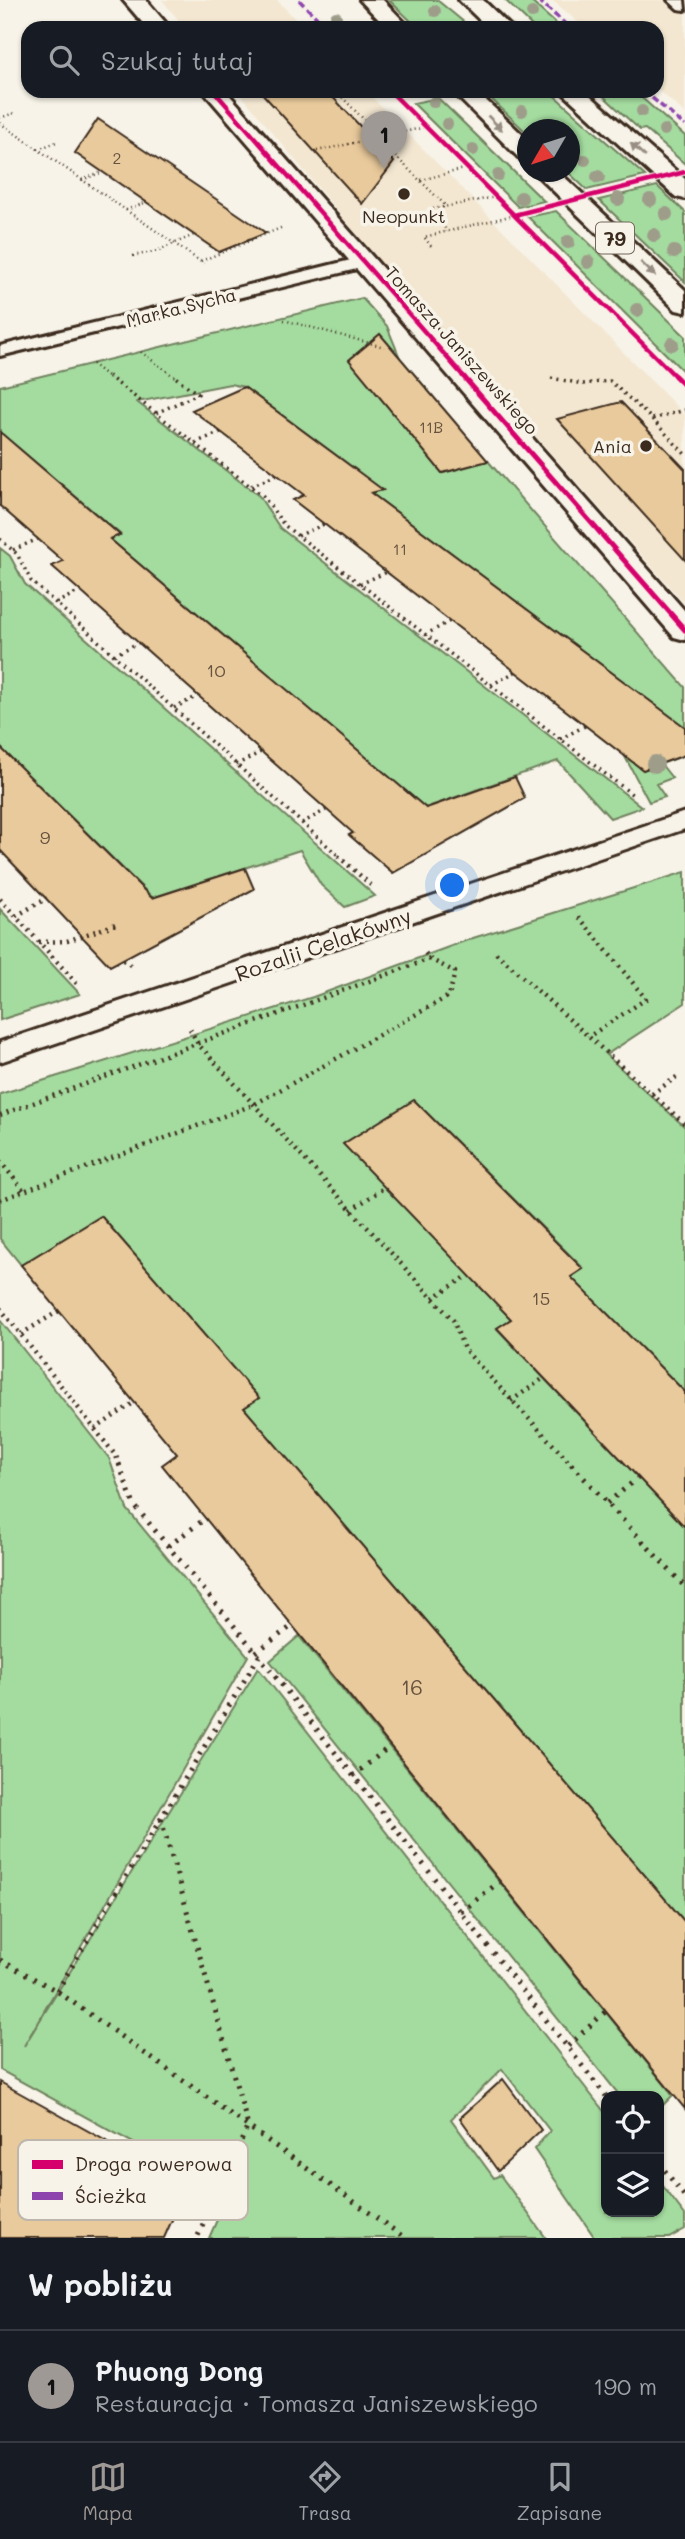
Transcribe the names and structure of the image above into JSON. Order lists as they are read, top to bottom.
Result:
{
  "streets": {
    "street": ["79", "Tomasza Janiszewskiego"],
    "lane": ["Marka Sycha", "Rozalii Celakówny"]
  },
  "crossings": [
    ["Marka Sycha", "Tomasza Janiszewskiego"]
  ],
  "places": ["Neopunkt", "Ania"],
  "house_numbers": [
    "2",
    "11B",
    "11",
    "10",
    "9",
    "15",
    "16"
  ],
  "legend": ["Droga rowerowa", "Ścieżka"],
  "north": "bottom left",
  "page": {
    "search": "Szukaj tutaj",
    "pins": "1",
    "heading": "W pobliżu",
    "list": [
      {
        "mark": "1",
        "name": "Phuong Dong",
        "note": "Restauracja · Tomasza Janiszewskiego",
        "value": "190 m"
      }
    ],
    "nav": ["Mapa", "Trasa", "Zapisane"]
  }
}
